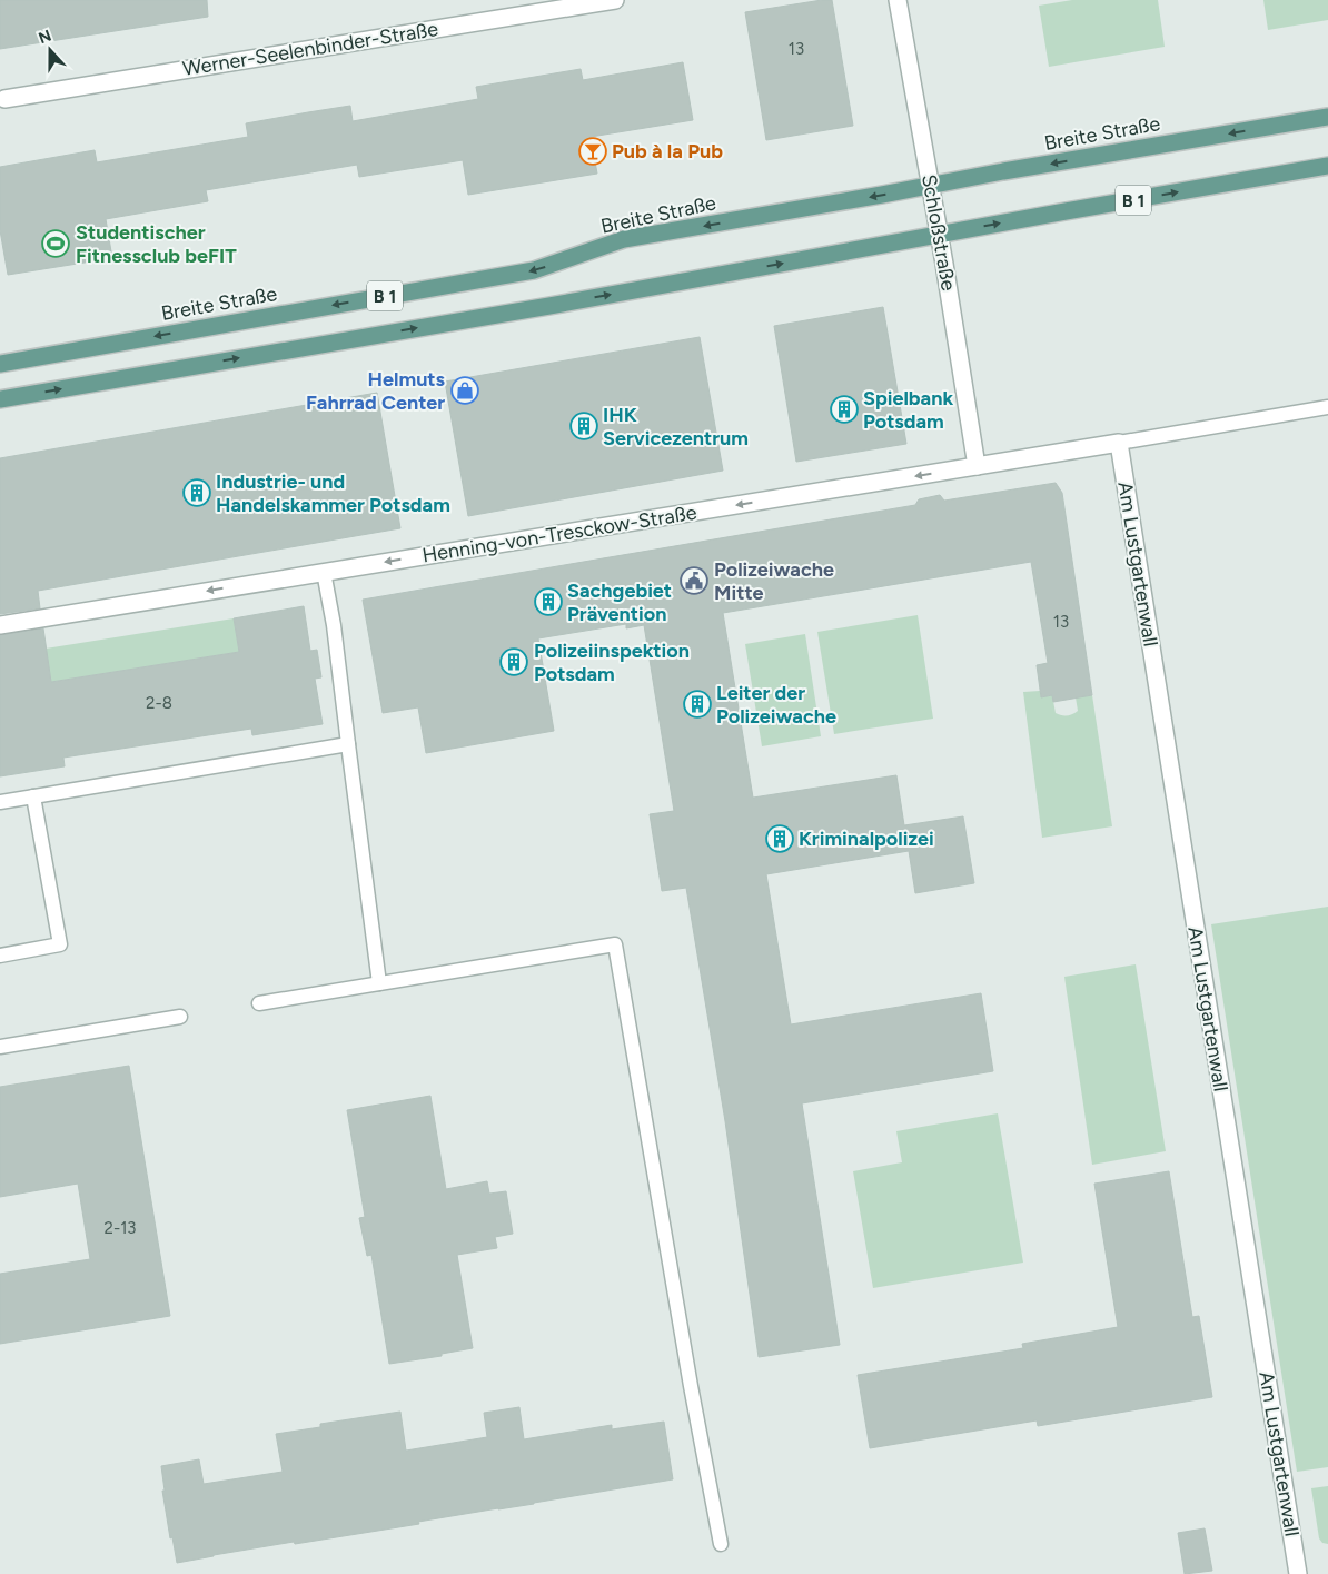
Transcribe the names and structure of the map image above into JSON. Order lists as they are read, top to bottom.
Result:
{
  "streets": {
    "main road": ["Breite Straße", "B 1"],
    "street": [
      "Werner-Seelenbinder-Straße",
      "Schloßstraße",
      "Henning-von-Tresckow-Straße",
      "Am Lustgartenwall"
    ]
  },
  "crossings": [
    ["Breite Straße", "Schloßstraße"],
    ["B 1", "Schloßstraße"],
    ["Schloßstraße", "Henning-von-Tresckow-Straße"],
    ["Henning-von-Tresckow-Straße", "Am Lustgartenwall"]
  ],
  "one_way": ["Henning-von-Tresckow-Straße"],
  "places": {
    "bar": ["Pub à la Pub"],
    "sports": ["Studentischer Fitnessclub beFIT"],
    "shop": ["Helmuts Fahrrad Center"],
    "building": [
      "Spielbank Potsdam",
      "IHK Servicezentrum",
      "Industrie- und Handelskammer Potsdam",
      "Sachgebiet Prävention",
      "Polizeiinspektion Potsdam",
      "Leiter der Polizeiwache",
      "Kriminalpolizei"
    ],
    "public building": ["Polizeiwache Mitte"]
  },
  "house_numbers": [
    "13",
    "13",
    "2-8",
    "2-13"
  ],
  "north": "top"
}
